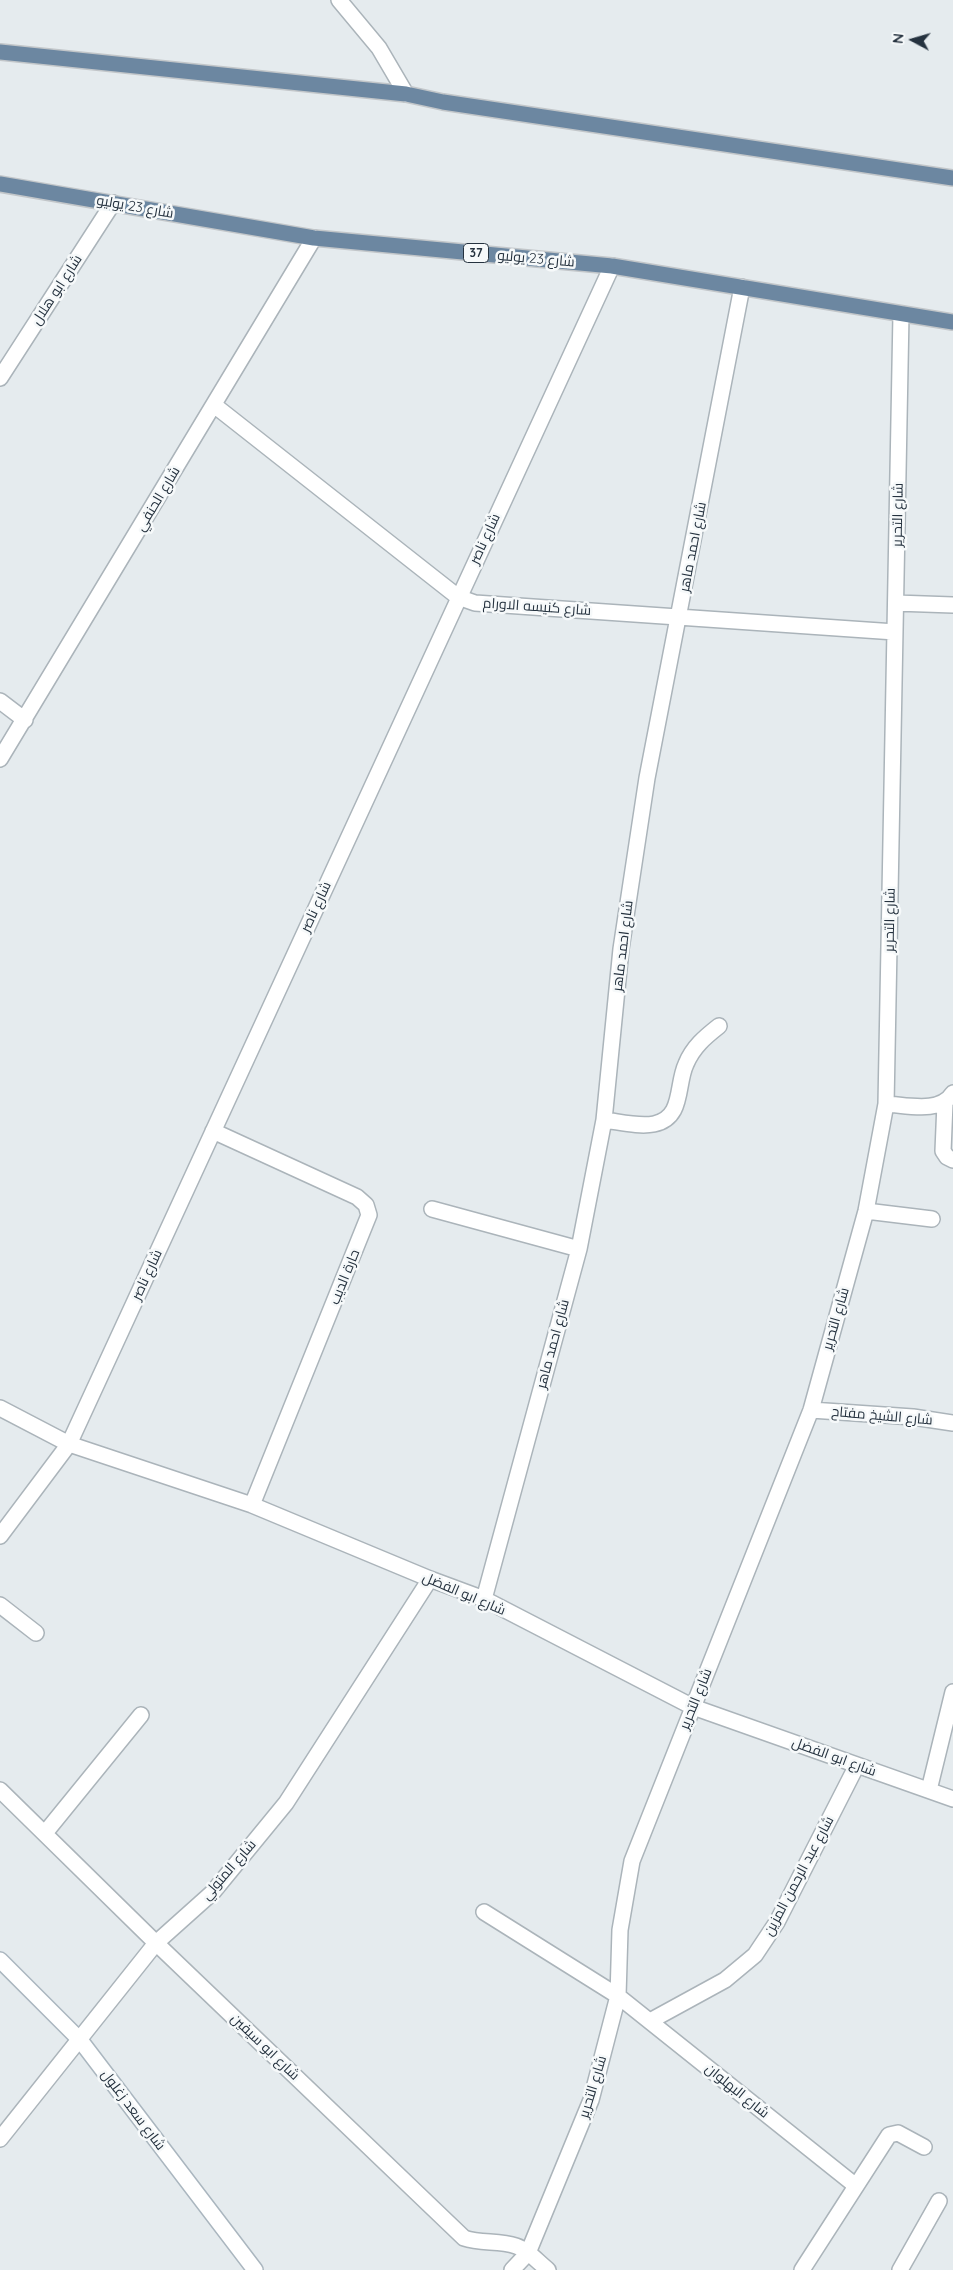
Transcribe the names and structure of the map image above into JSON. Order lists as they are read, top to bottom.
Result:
{
  "streets": {
    "main road": ["شارع 23 يوليو", "37"],
    "street": [
      "شارع ابو هلال",
      "شارع الحنفي",
      "شارع التحرير",
      "شارع ناصر",
      "شارع احمد ماهر",
      "شارع كنيسه الاورام",
      "حارة الديب",
      "شارع الشيخ مفتاح",
      "شارع ابو الفضل",
      "شارع المتولي",
      "شارع عبد الرحمن المزين",
      "شارع ابو سيفين",
      "شارع البهلوان",
      "شارع سعد زغلول"
    ]
  },
  "crossings": [
    ["شارع 23 يوليو", "شارع ابو هلال"],
    ["شارع 23 يوليو", "شارع الحنفي"],
    ["شارع 23 يوليو", "شارع التحرير"],
    ["شارع 23 يوليو", "شارع ناصر"],
    ["شارع 23 يوليو", "شارع احمد ماهر"],
    ["شارع الحنفي", "شارع كنيسه الاورام"],
    ["شارع التحرير", "شارع كنيسه الاورام"],
    ["شارع التحرير", "شارع الشيخ مفتاح"],
    ["شارع التحرير", "شارع ابو الفضل"],
    ["شارع التحرير", "شارع ابو سيفين"],
    ["شارع التحرير", "شارع البهلوان"],
    ["شارع ناصر", "شارع كنيسه الاورام"],
    ["شارع ناصر", "حارة الديب"],
    ["شارع ناصر", "شارع ابو الفضل"],
    ["شارع احمد ماهر", "شارع كنيسه الاورام"],
    ["شارع احمد ماهر", "شارع ابو الفضل"],
    ["حارة الديب", "شارع ابو الفضل"],
    ["شارع ابو الفضل", "شارع المتولي"],
    ["شارع ابو الفضل", "شارع عبد الرحمن المزين"],
    ["شارع المتولي", "شارع ابو سيفين"],
    ["شارع المتولي", "شارع سعد زغلول"],
    ["شارع عبد الرحمن المزين", "شارع البهلوان"]
  ],
  "north": "left"
}
